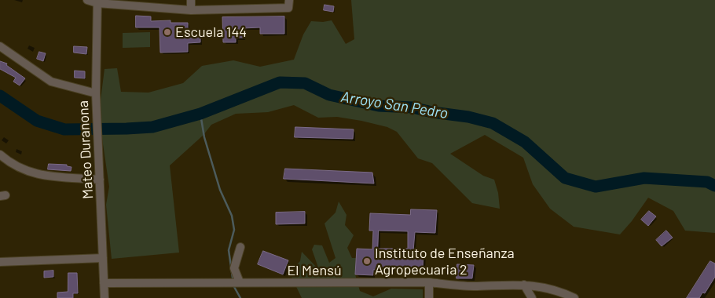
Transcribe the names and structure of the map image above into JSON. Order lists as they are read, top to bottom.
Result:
{
  "streets": {
    "street": ["Mateo Duranona", "El Mensú"]
  },
  "crossings": [
    ["Mateo Duranona", "El Mensú"]
  ],
  "water": ["Arroyo San Pedro"],
  "places": ["Escuela 144", "Instituto de Enseñanza Agropecuaria 2"]
}
